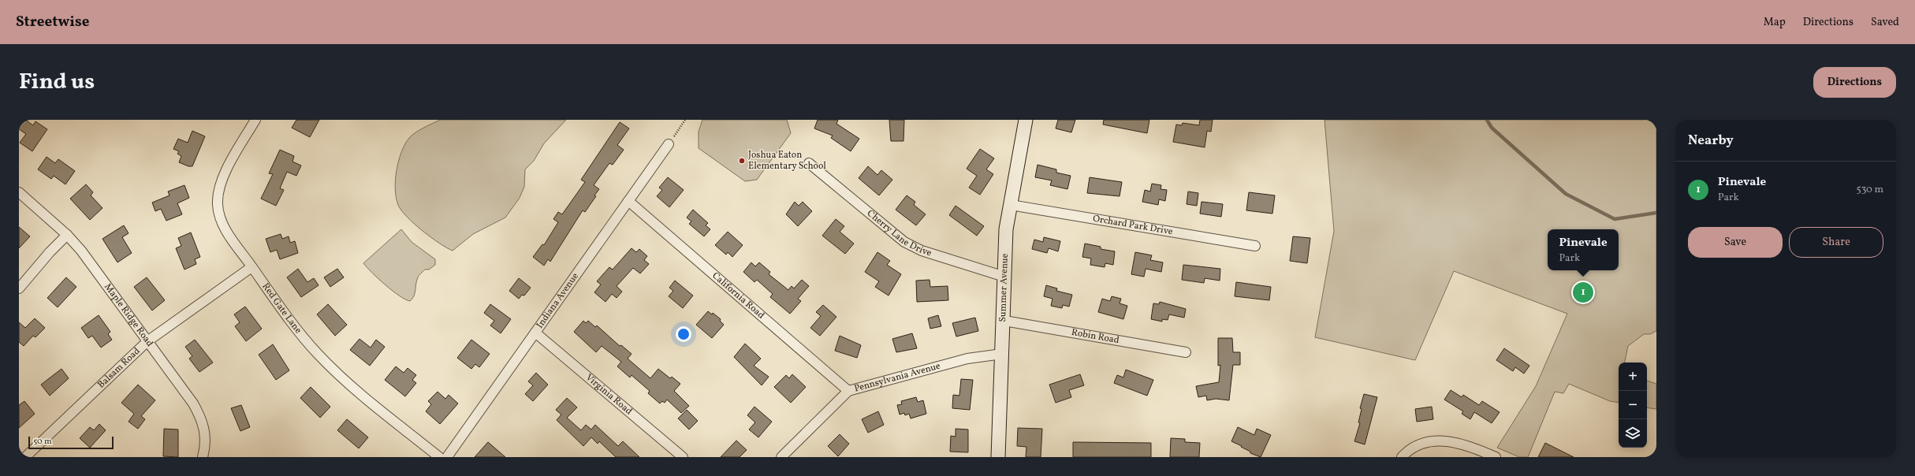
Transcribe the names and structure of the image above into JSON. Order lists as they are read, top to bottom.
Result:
{
  "streets": {
    "street": [
      "Orchard Park Drive",
      "Cherry Lane Drive",
      "Summer Avenue",
      "California Road",
      "Indiana Avenue",
      "Red Gate Lane",
      "Maple Ridge Road",
      "Robin Road",
      "Balsam Road",
      "Pennsylvania Avenue",
      "Virginia Road"
    ]
  },
  "crossings": [
    ["Orchard Park Drive", "Summer Avenue"],
    ["Cherry Lane Drive", "Summer Avenue"],
    ["Summer Avenue", "Robin Road"],
    ["Summer Avenue", "Pennsylvania Avenue"],
    ["California Road", "Indiana Avenue"],
    ["California Road", "Pennsylvania Avenue"],
    ["Indiana Avenue", "Virginia Road"],
    ["Red Gate Lane", "Balsam Road"],
    ["Maple Ridge Road", "Balsam Road"]
  ],
  "places": ["Joshua Eaton Elementary School"],
  "scale_bar": "50 m",
  "page": {
    "header": "Streetwise",
    "nav": ["Map", "Directions", "Saved"],
    "title": "Find us",
    "buttons": [
      "Directions",
      ["Save", "Share"]
    ],
    "heading": "Nearby",
    "list": [
      {
        "mark": "1",
        "name": "Pinevale",
        "note": "Park",
        "value": "530 m"
      }
    ],
    "popup": ["Pinevale", "Park"],
    "pins": "1",
    "map_buttons": ["+", "−"],
    "scale": "50 m"
  }
}
